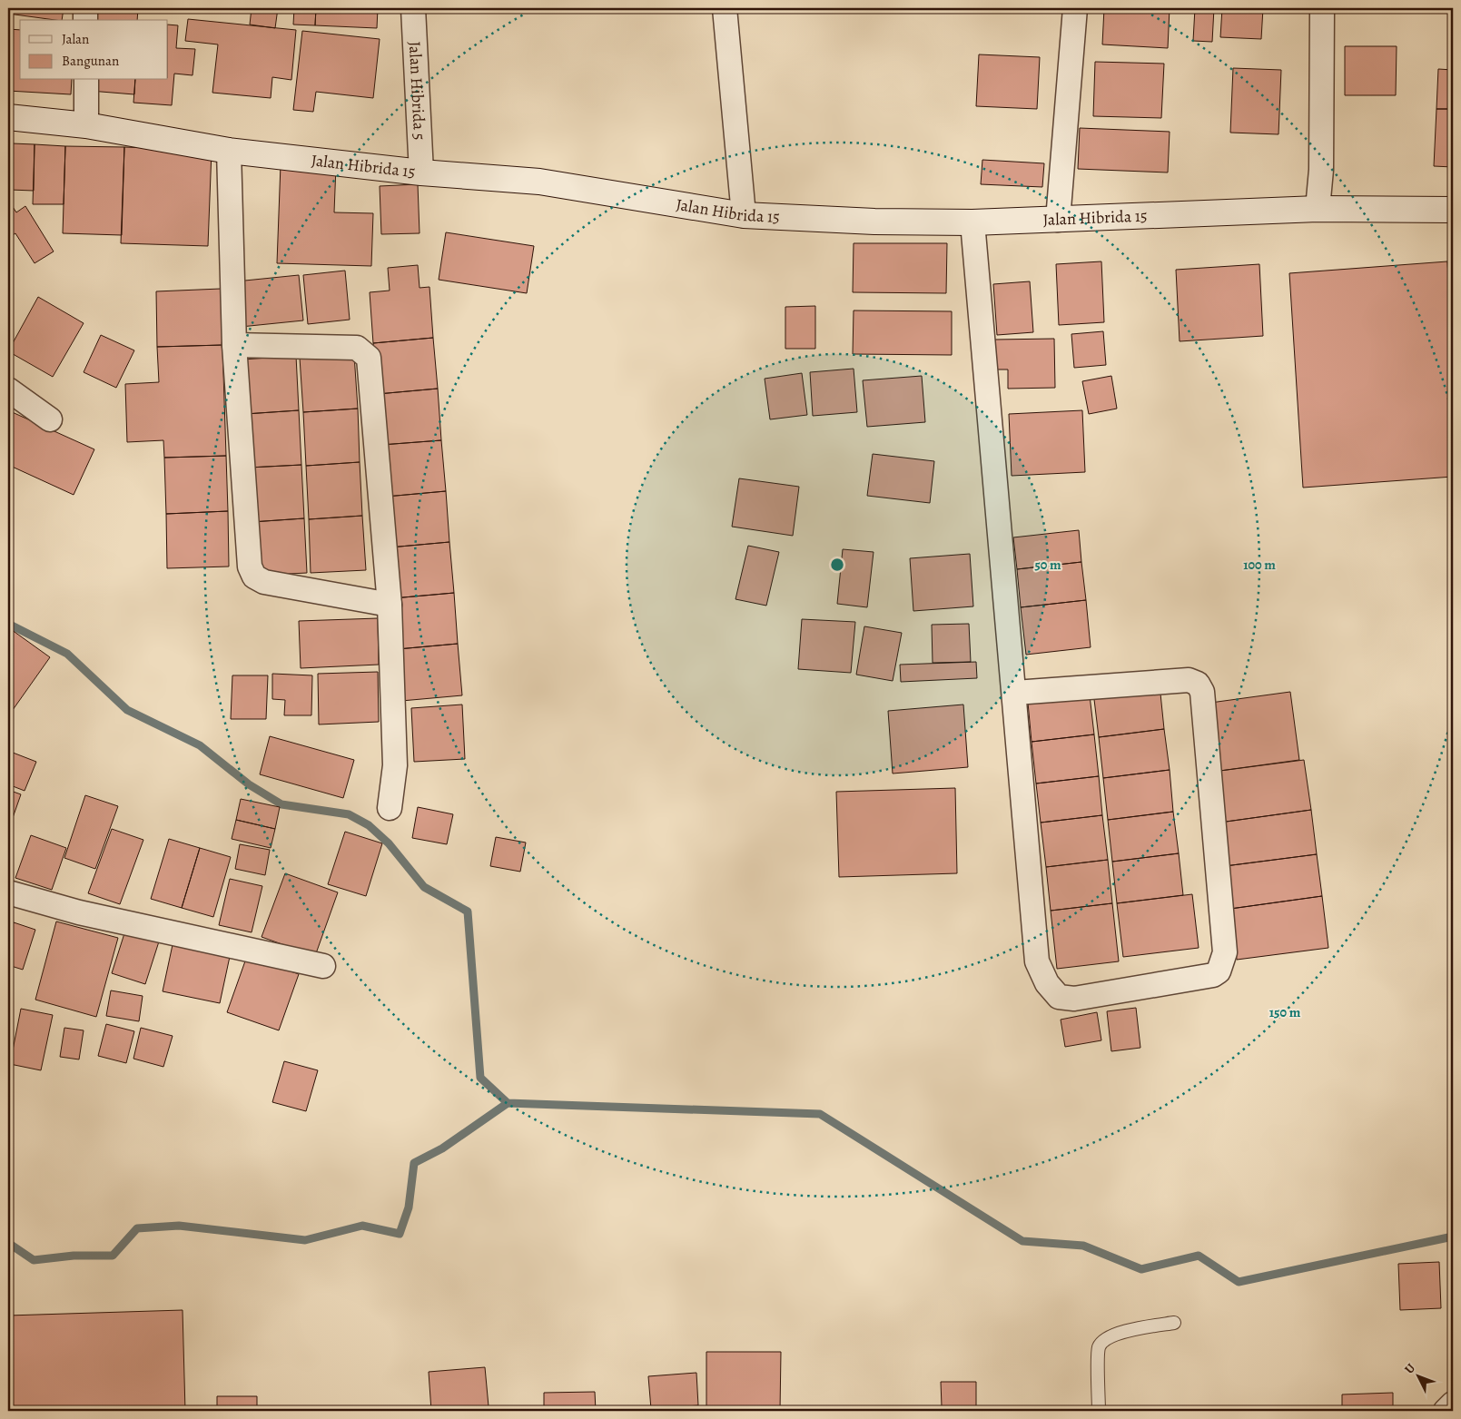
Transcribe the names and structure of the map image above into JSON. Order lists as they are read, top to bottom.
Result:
{
  "streets": {
    "street": ["Jalan Hibrida 5", "Jalan Hibrida 15"]
  },
  "crossings": [
    ["Jalan Hibrida 5", "Jalan Hibrida 15"]
  ],
  "legend": ["Jalan", "Bangunan"],
  "north": "top left",
  "rings": ["50 m", "100 m", "150 m"]
}
